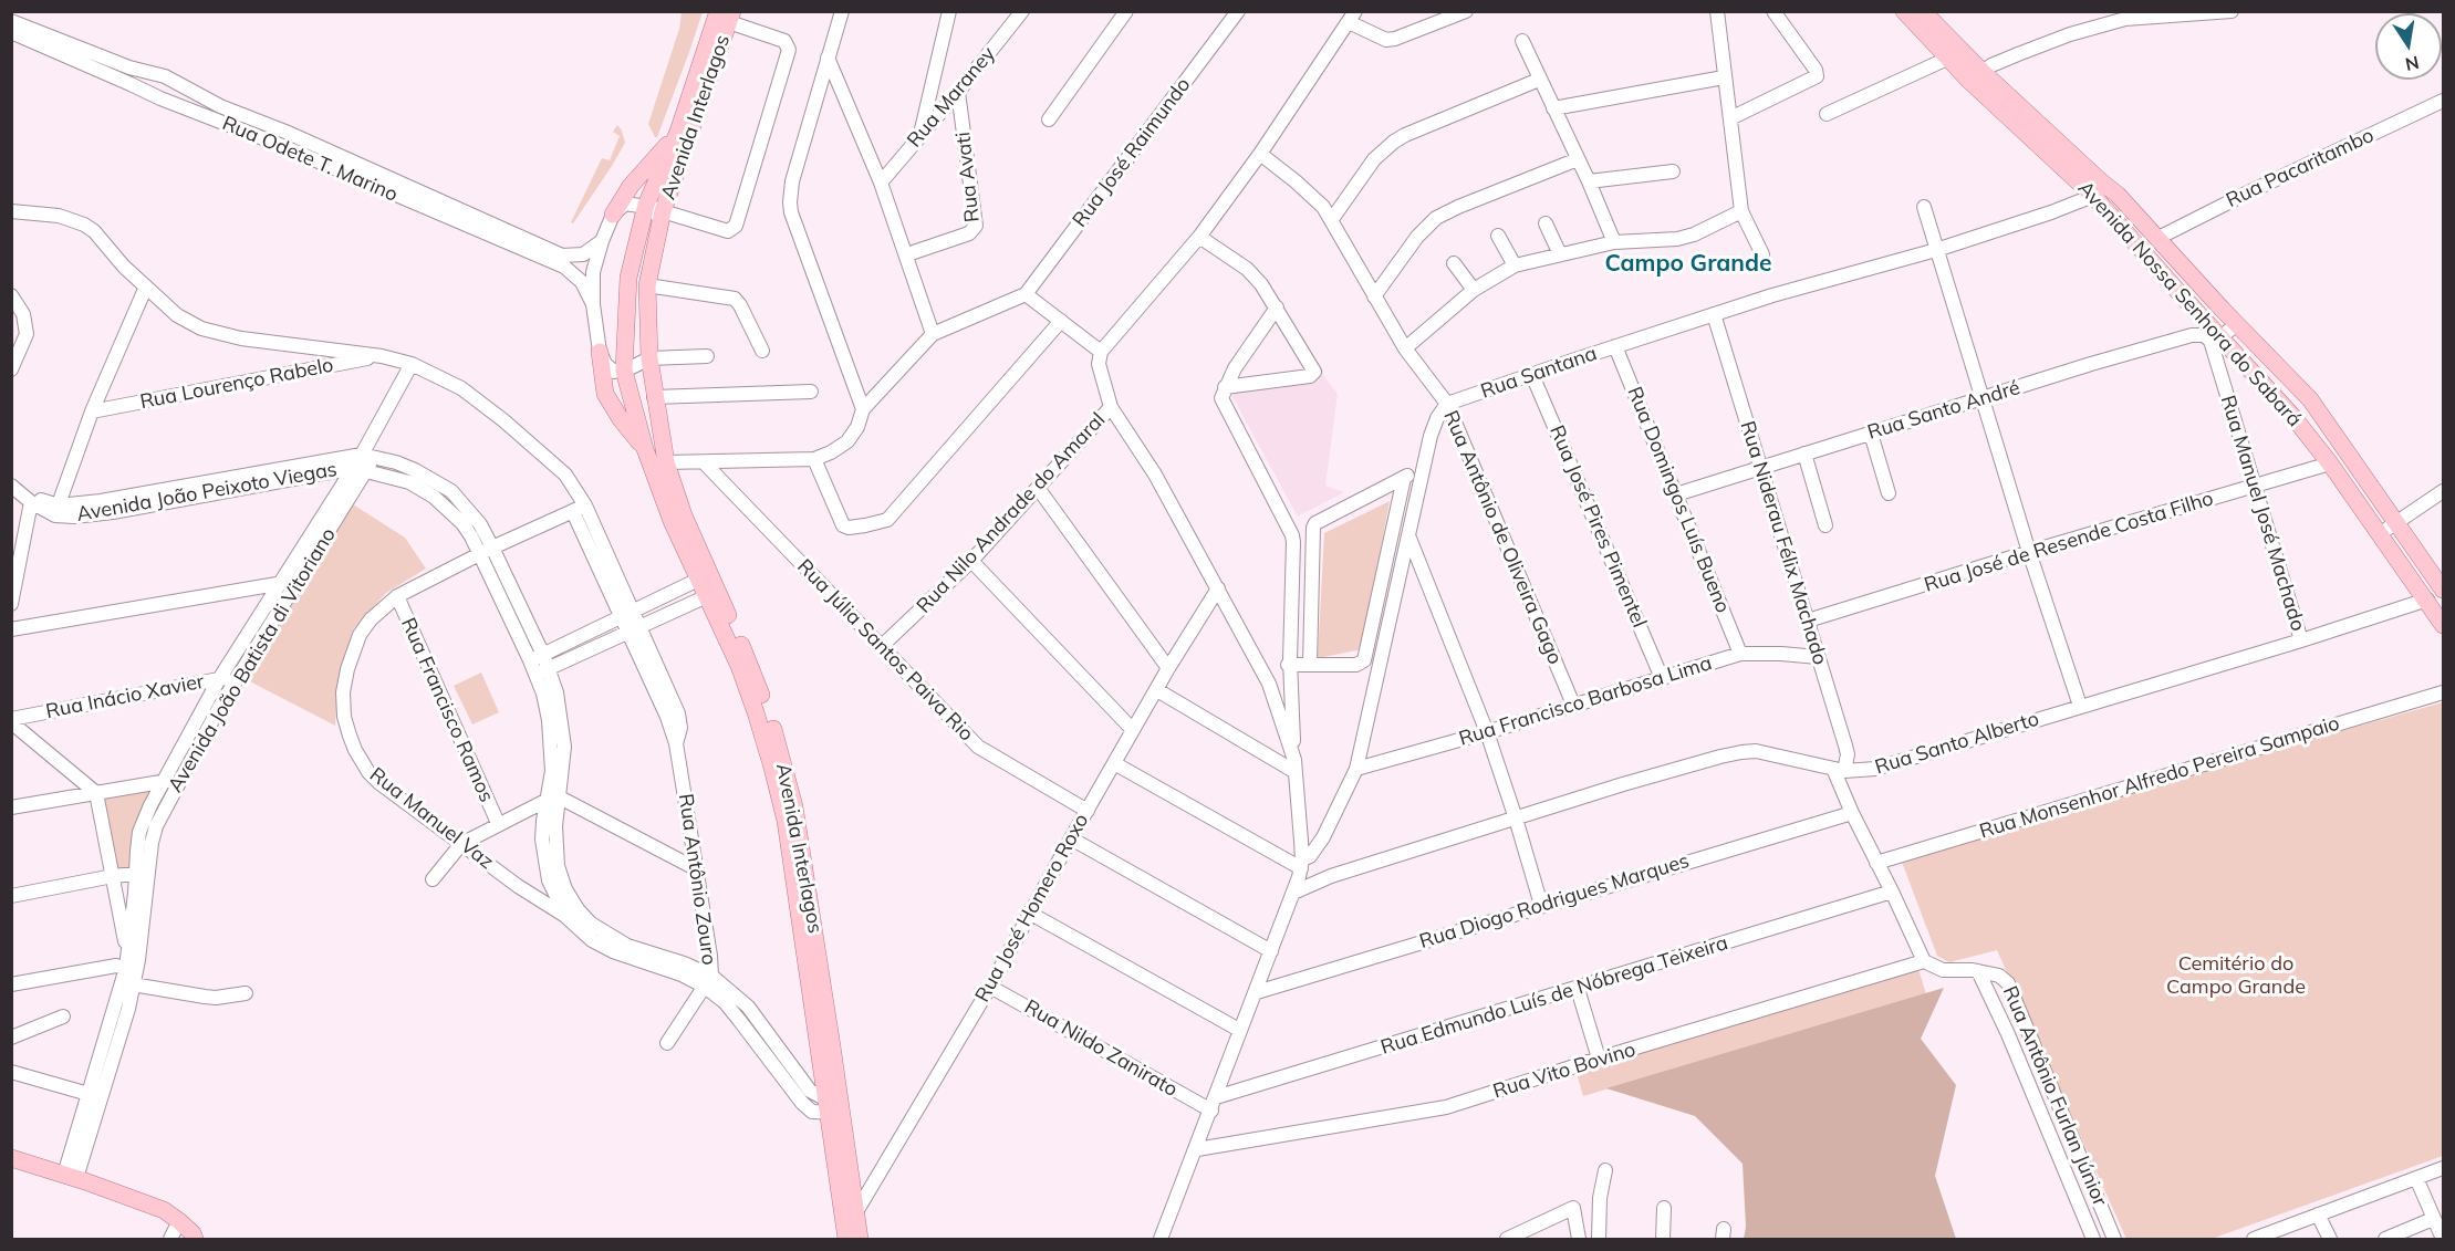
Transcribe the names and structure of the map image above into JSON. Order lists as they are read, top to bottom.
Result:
{
  "streets": {
    "main road": ["Avenida Interlagos", "Avenida Nossa Senhora do Sabará"],
    "street": [
      "Rua Maraney",
      "Rua José Raimundo",
      "Rua Odete T. Marino",
      "Rua Pacaritambo",
      "Rua Avati",
      "Rua Santana",
      "Rua Lourenço Rabelo",
      "Rua Santo André",
      "Avenida João Peixoto Viegas",
      "Rua Domingos Luís Bueno",
      "Rua Nilo Andrade do Amaral",
      "Rua Manuel José Machado",
      "Rua José Pires Pimentel",
      "Rua Antônio de Oliveira Gago",
      "Rua José de Resende Costa Filho",
      "Rua Niderau Félix Machado",
      "Rua Júlia Santos Paiva Rio",
      "Avenida João Batista di Vitoriano",
      "Rua Inácio Xavier",
      "Rua Francisco Barbosa Lima",
      "Rua Francisco Ramos",
      "Rua Santo Alberto",
      "Rua Monsenhor Alfredo Pereira Sampaio",
      "Rua Manuel Vaz",
      "Rua Antônio Zouro",
      "Rua Diogo Rodrigues Marques",
      "Rua José Homero Roxo",
      "Rua Edmundo Luís de Nóbrega Teixeira",
      "Rua Nildo Zanirato",
      "Rua Vito Bovino",
      "Rua Antônio Furlan Júnior"
    ]
  },
  "crossings": [
    ["Rua Maraney", "Rua Avati"],
    ["Avenida Interlagos", "Avenida João Peixoto Viegas"],
    ["Avenida Interlagos", "Rua José Homero Roxo"],
    ["Rua Pacaritambo", "Avenida Nossa Senhora do Sabará"],
    ["Avenida Nossa Senhora do Sabará", "Rua Santana"],
    ["Avenida Nossa Senhora do Sabará", "Rua Santo André"],
    ["Avenida Nossa Senhora do Sabará", "Rua Manuel José Machado"],
    ["Avenida Nossa Senhora do Sabará", "Rua José de Resende Costa Filho"],
    ["Avenida Nossa Senhora do Sabará", "Rua Santo Alberto"],
    ["Rua Santana", "Rua Domingos Luís Bueno"],
    ["Rua Santana", "Rua José Pires Pimentel"],
    ["Rua Santana", "Rua Antônio de Oliveira Gago"],
    ["Rua Santana", "Rua Niderau Félix Machado"],
    ["Rua Lourenço Rabelo", "Rua Antônio Zouro"],
    ["Rua Santo André", "Rua Domingos Luís Bueno"],
    ["Rua Santo André", "Rua Manuel José Machado"],
    ["Rua Santo André", "Rua Niderau Félix Machado"],
    ["Avenida João Peixoto Viegas", "Avenida João Batista di Vitoriano"],
    ["Avenida João Peixoto Viegas", "Rua Manuel Vaz"],
    ["Avenida João Peixoto Viegas", "Rua Antônio Zouro"],
    ["Rua Domingos Luís Bueno", "Rua Francisco Barbosa Lima"],
    ["Rua Nilo Andrade do Amaral", "Rua Júlia Santos Paiva Rio"],
    ["Rua Manuel José Machado", "Rua José de Resende Costa Filho"],
    ["Rua Manuel José Machado", "Rua Santo Alberto"],
    ["Rua José Pires Pimentel", "Rua Francisco Barbosa Lima"],
    ["Rua Antônio de Oliveira Gago", "Rua Francisco Barbosa Lima"],
    ["Rua José de Resende Costa Filho", "Rua Niderau Félix Machado"],
    ["Rua Niderau Félix Machado", "Rua Francisco Barbosa Lima"],
    ["Rua Niderau Félix Machado", "Rua Santo Alberto"],
    ["Rua Júlia Santos Paiva Rio", "Rua José Homero Roxo"],
    ["Avenida João Batista di Vitoriano", "Rua Inácio Xavier"],
    ["Avenida João Batista di Vitoriano", "Rua Antônio Zouro"],
    ["Rua Francisco Ramos", "Rua Manuel Vaz"],
    ["Rua Manuel Vaz", "Rua Antônio Zouro"],
    ["Rua José Homero Roxo", "Rua Nildo Zanirato"],
    ["Rua Edmundo Luís de Nóbrega Teixeira", "Rua Nildo Zanirato"],
    ["Rua Vito Bovino", "Rua Antônio Furlan Júnior"]
  ],
  "districts": ["Campo Grande"],
  "parks": ["Cemitério do Campo Grande"],
  "north": "bottom"
}
